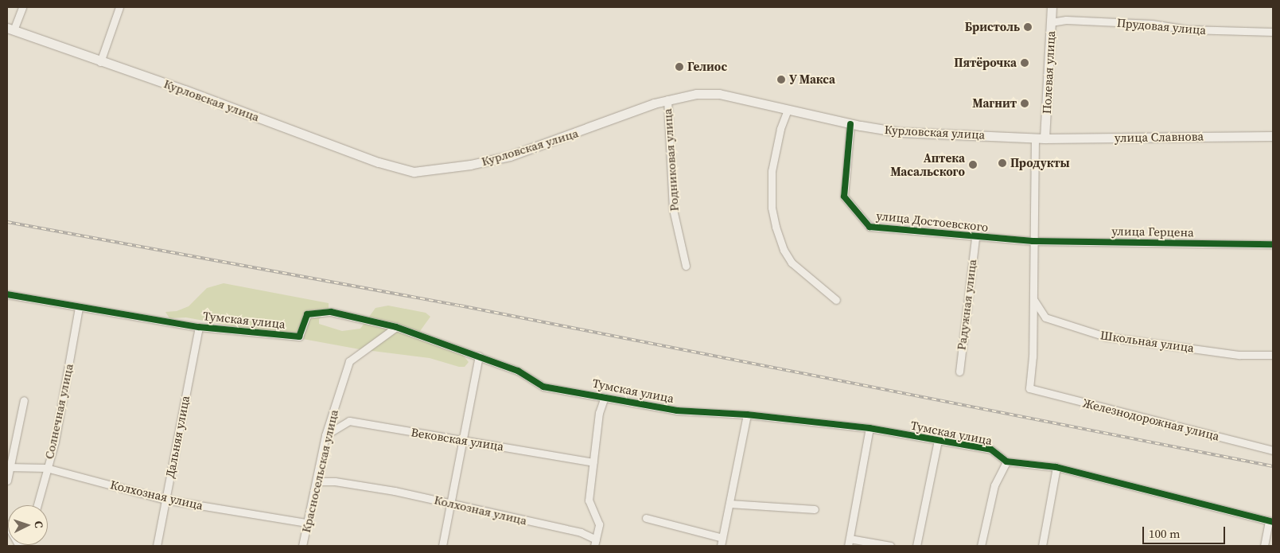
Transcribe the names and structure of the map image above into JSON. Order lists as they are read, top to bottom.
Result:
{
  "streets": {
    "main road": ["Полевая улица", "Курловская улица", "улица Славнова"],
    "street": [
      "Прудовая улица",
      "Родниковая улица",
      "улица Достоевского",
      "улица Герцена",
      "Радужная улица",
      "Тумская улица",
      "Школьная улица",
      "Солнечная улица",
      "Железнодорожная улица",
      "Дальняя улица",
      "Вековская улица",
      "Красносельская улица",
      "Колхозная улица"
    ]
  },
  "crossings": [
    ["Прудовая улица", "Полевая улица"],
    ["Полевая улица", "Курловская улица"],
    ["Полевая улица", "улица Славнова"],
    ["Курловская улица", "улица Славнова"],
    ["Курловская улица", "Родниковая улица"],
    ["Курловская улица", "улица Достоевского"],
    ["улица Достоевского", "улица Герцена"],
    ["улица Достоевского", "Радужная улица"],
    ["Тумская улица", "Солнечная улица"],
    ["Тумская улица", "Дальняя улица"],
    ["Тумская улица", "Красносельская улица"],
    ["Школьная улица", "Железнодорожная улица"],
    ["Солнечная улица", "Колхозная улица"],
    ["Дальняя улица", "Колхозная улица"],
    ["Вековская улица", "Красносельская улица"],
    ["Красносельская улица", "Колхозная улица"]
  ],
  "places": [
    "Бристоль",
    "Пятёрочка",
    "Гелиос",
    "У Макса",
    "Магнит",
    "Продукты",
    "Аптека Масальского"
  ],
  "scale_bar": "100 m",
  "north": "right"
}
